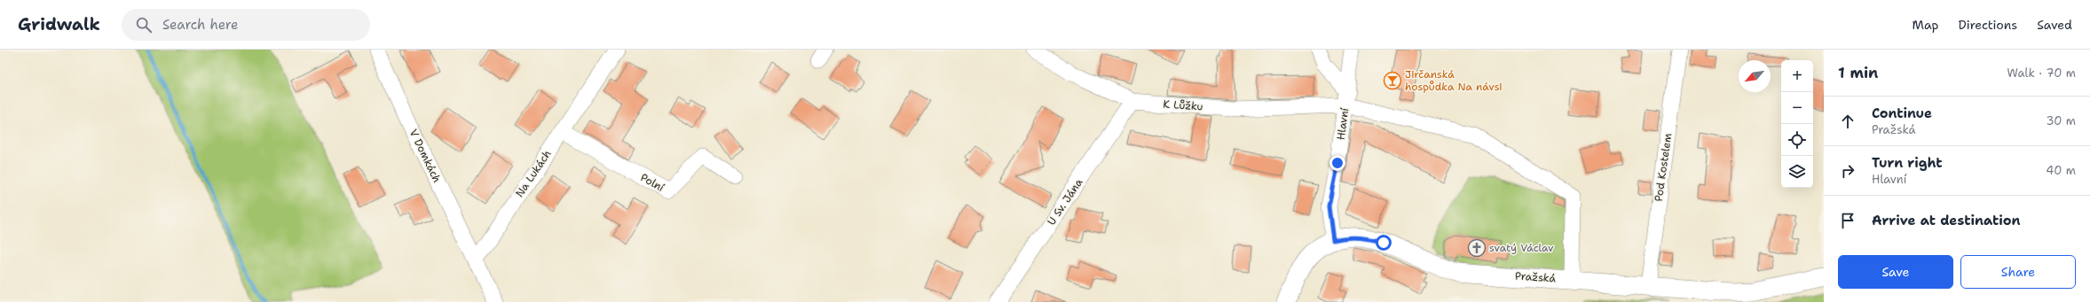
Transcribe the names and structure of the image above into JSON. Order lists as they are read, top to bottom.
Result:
{
  "streets": {
    "main road": ["Pražská"],
    "street": [
      "K Lůžku",
      "Hlavní",
      "V Domkách",
      "Pod Kostelem",
      "Na Lukách",
      "Polní",
      "U Sv. Jána"
    ]
  },
  "crossings": [
    ["K Lůžku", "Hlavní"],
    ["K Lůžku", "U Sv. Jána"],
    ["K Lůžku", "Pražská"],
    ["Hlavní", "Pražská"],
    ["V Domkách", "Na Lukách"],
    ["Pod Kostelem", "Pražská"],
    ["Na Lukách", "Polní"]
  ],
  "places": {
    "bar": ["Jirčanská hospůdka Na návsi"],
    "church": ["svatý Václav"]
  },
  "north": "bottom left",
  "page": {
    "header": "Gridwalk",
    "search": "Search here",
    "nav": ["Map", "Directions", "Saved"],
    "heading": ["1 min", "Walk · 70 m"],
    "map_buttons": ["+", "−"],
    "list": [
      ["Continue", "Pražská", "30 m"],
      ["Turn right", "Hlavní", "40 m"],
      "Arrive at destination"
    ],
    "buttons": ["Save", "Share"]
  }
}
